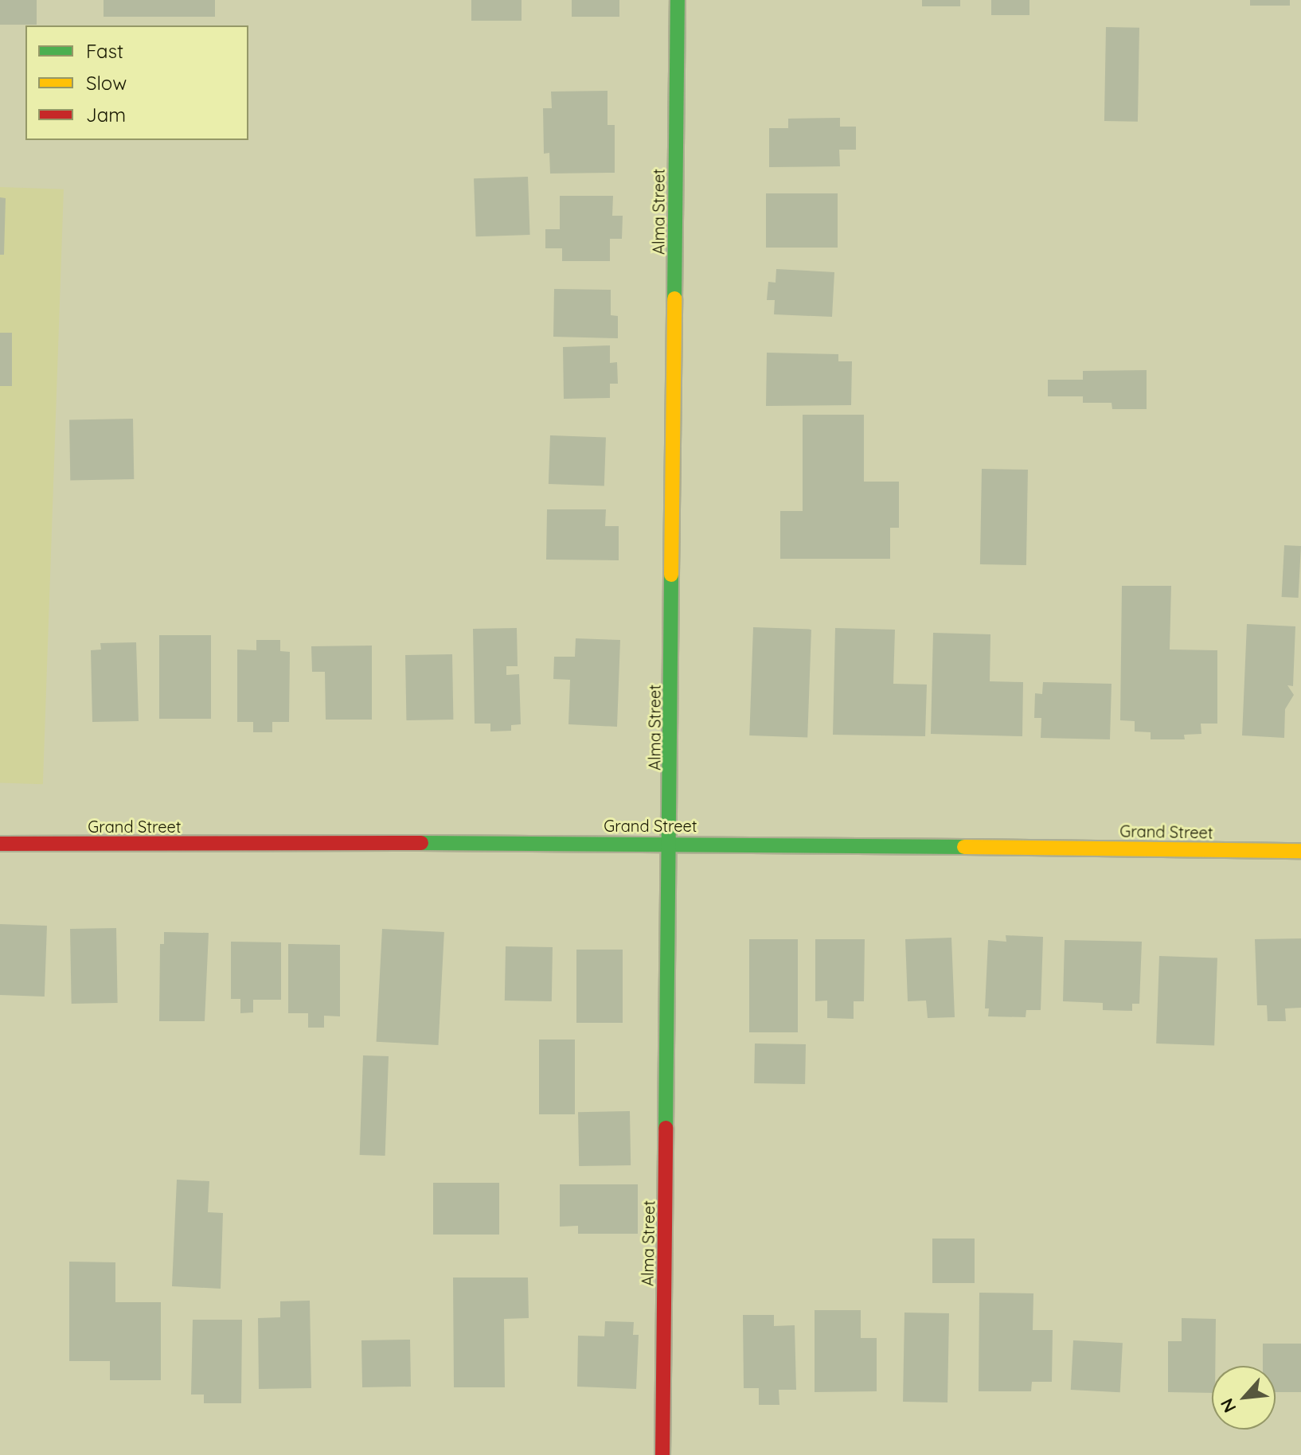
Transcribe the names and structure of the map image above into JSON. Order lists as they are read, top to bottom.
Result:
{
  "streets": {
    "street": ["Alma Street", "Grand Street"]
  },
  "crossings": [
    ["Alma Street", "Grand Street"]
  ],
  "legend": ["Fast", "Slow", "Jam"],
  "north": "bottom left"
}
